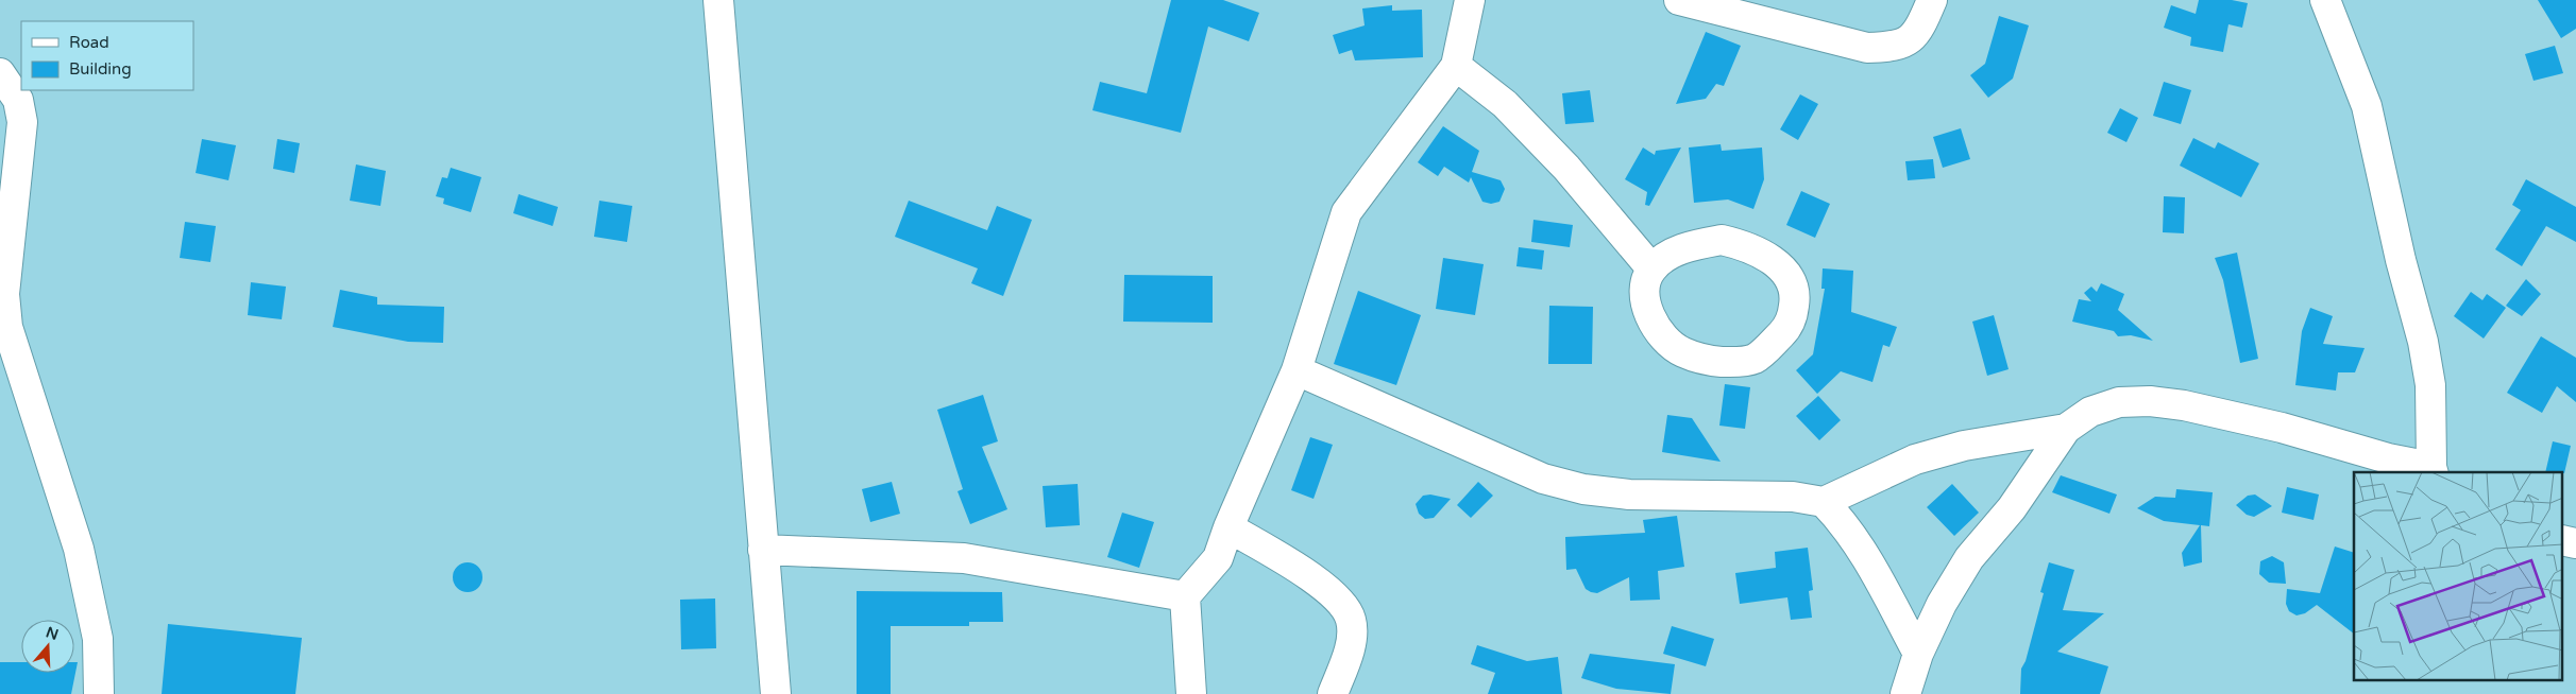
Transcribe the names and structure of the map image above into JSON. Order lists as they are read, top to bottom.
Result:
{
  "legend": ["Road", "Building"],
  "north": "top"
}
